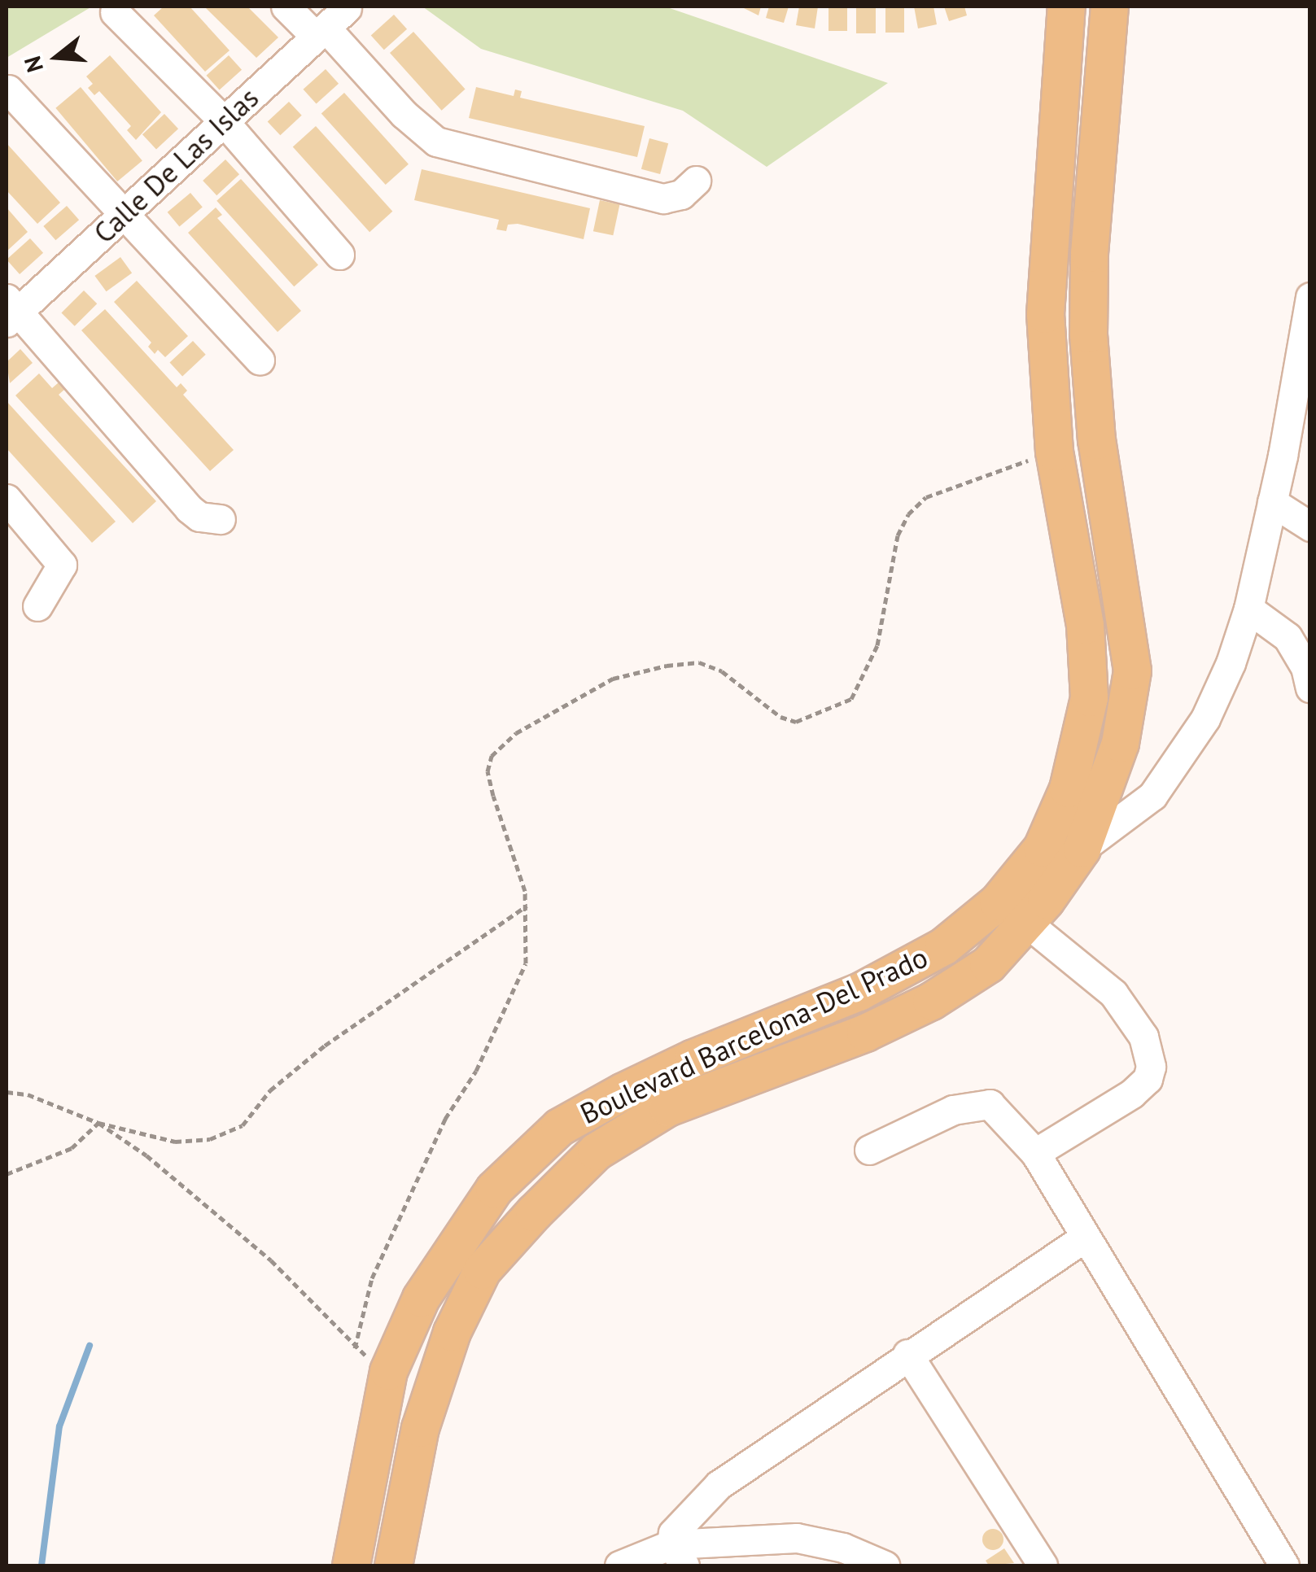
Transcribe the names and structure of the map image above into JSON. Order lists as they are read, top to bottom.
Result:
{
  "streets": {
    "main road": ["Boulevard Barcelona-Del Prado"],
    "street": ["Calle De Las Islas"]
  },
  "north": "left"
}
